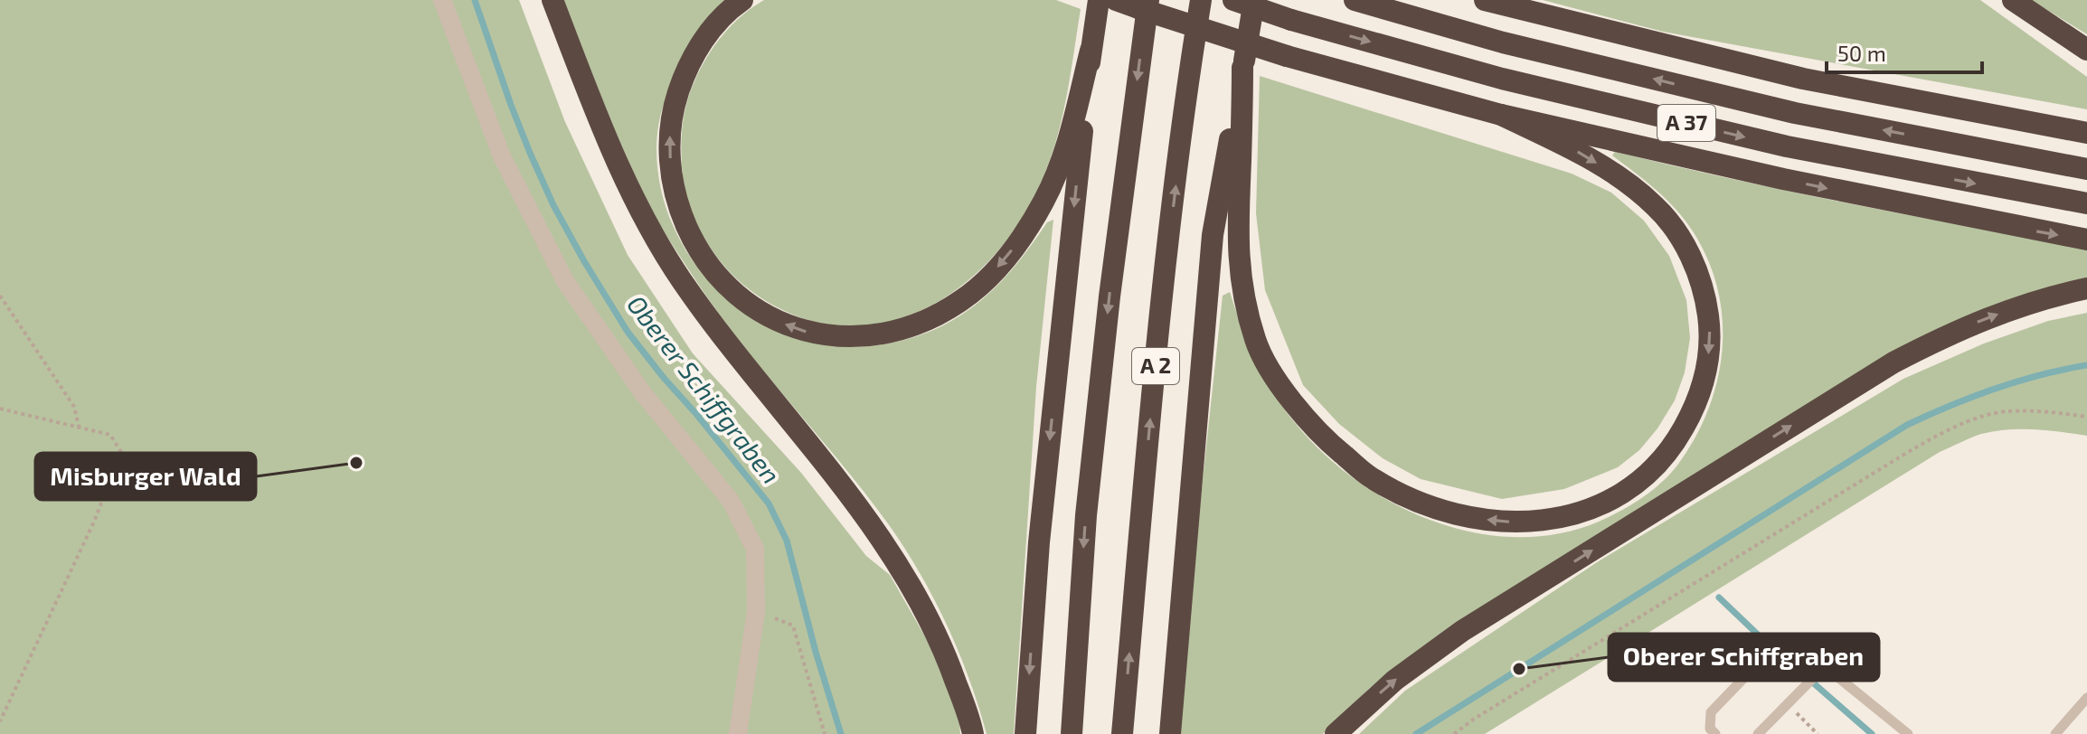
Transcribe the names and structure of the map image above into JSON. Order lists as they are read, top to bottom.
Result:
{
  "streets": {
    "highway": ["A 37", "A 2"]
  },
  "water": ["Oberer Schiffgraben"],
  "places": ["Misburger Wald", "Oberer Schiffgraben"],
  "scale_bar": "50 m"
}
